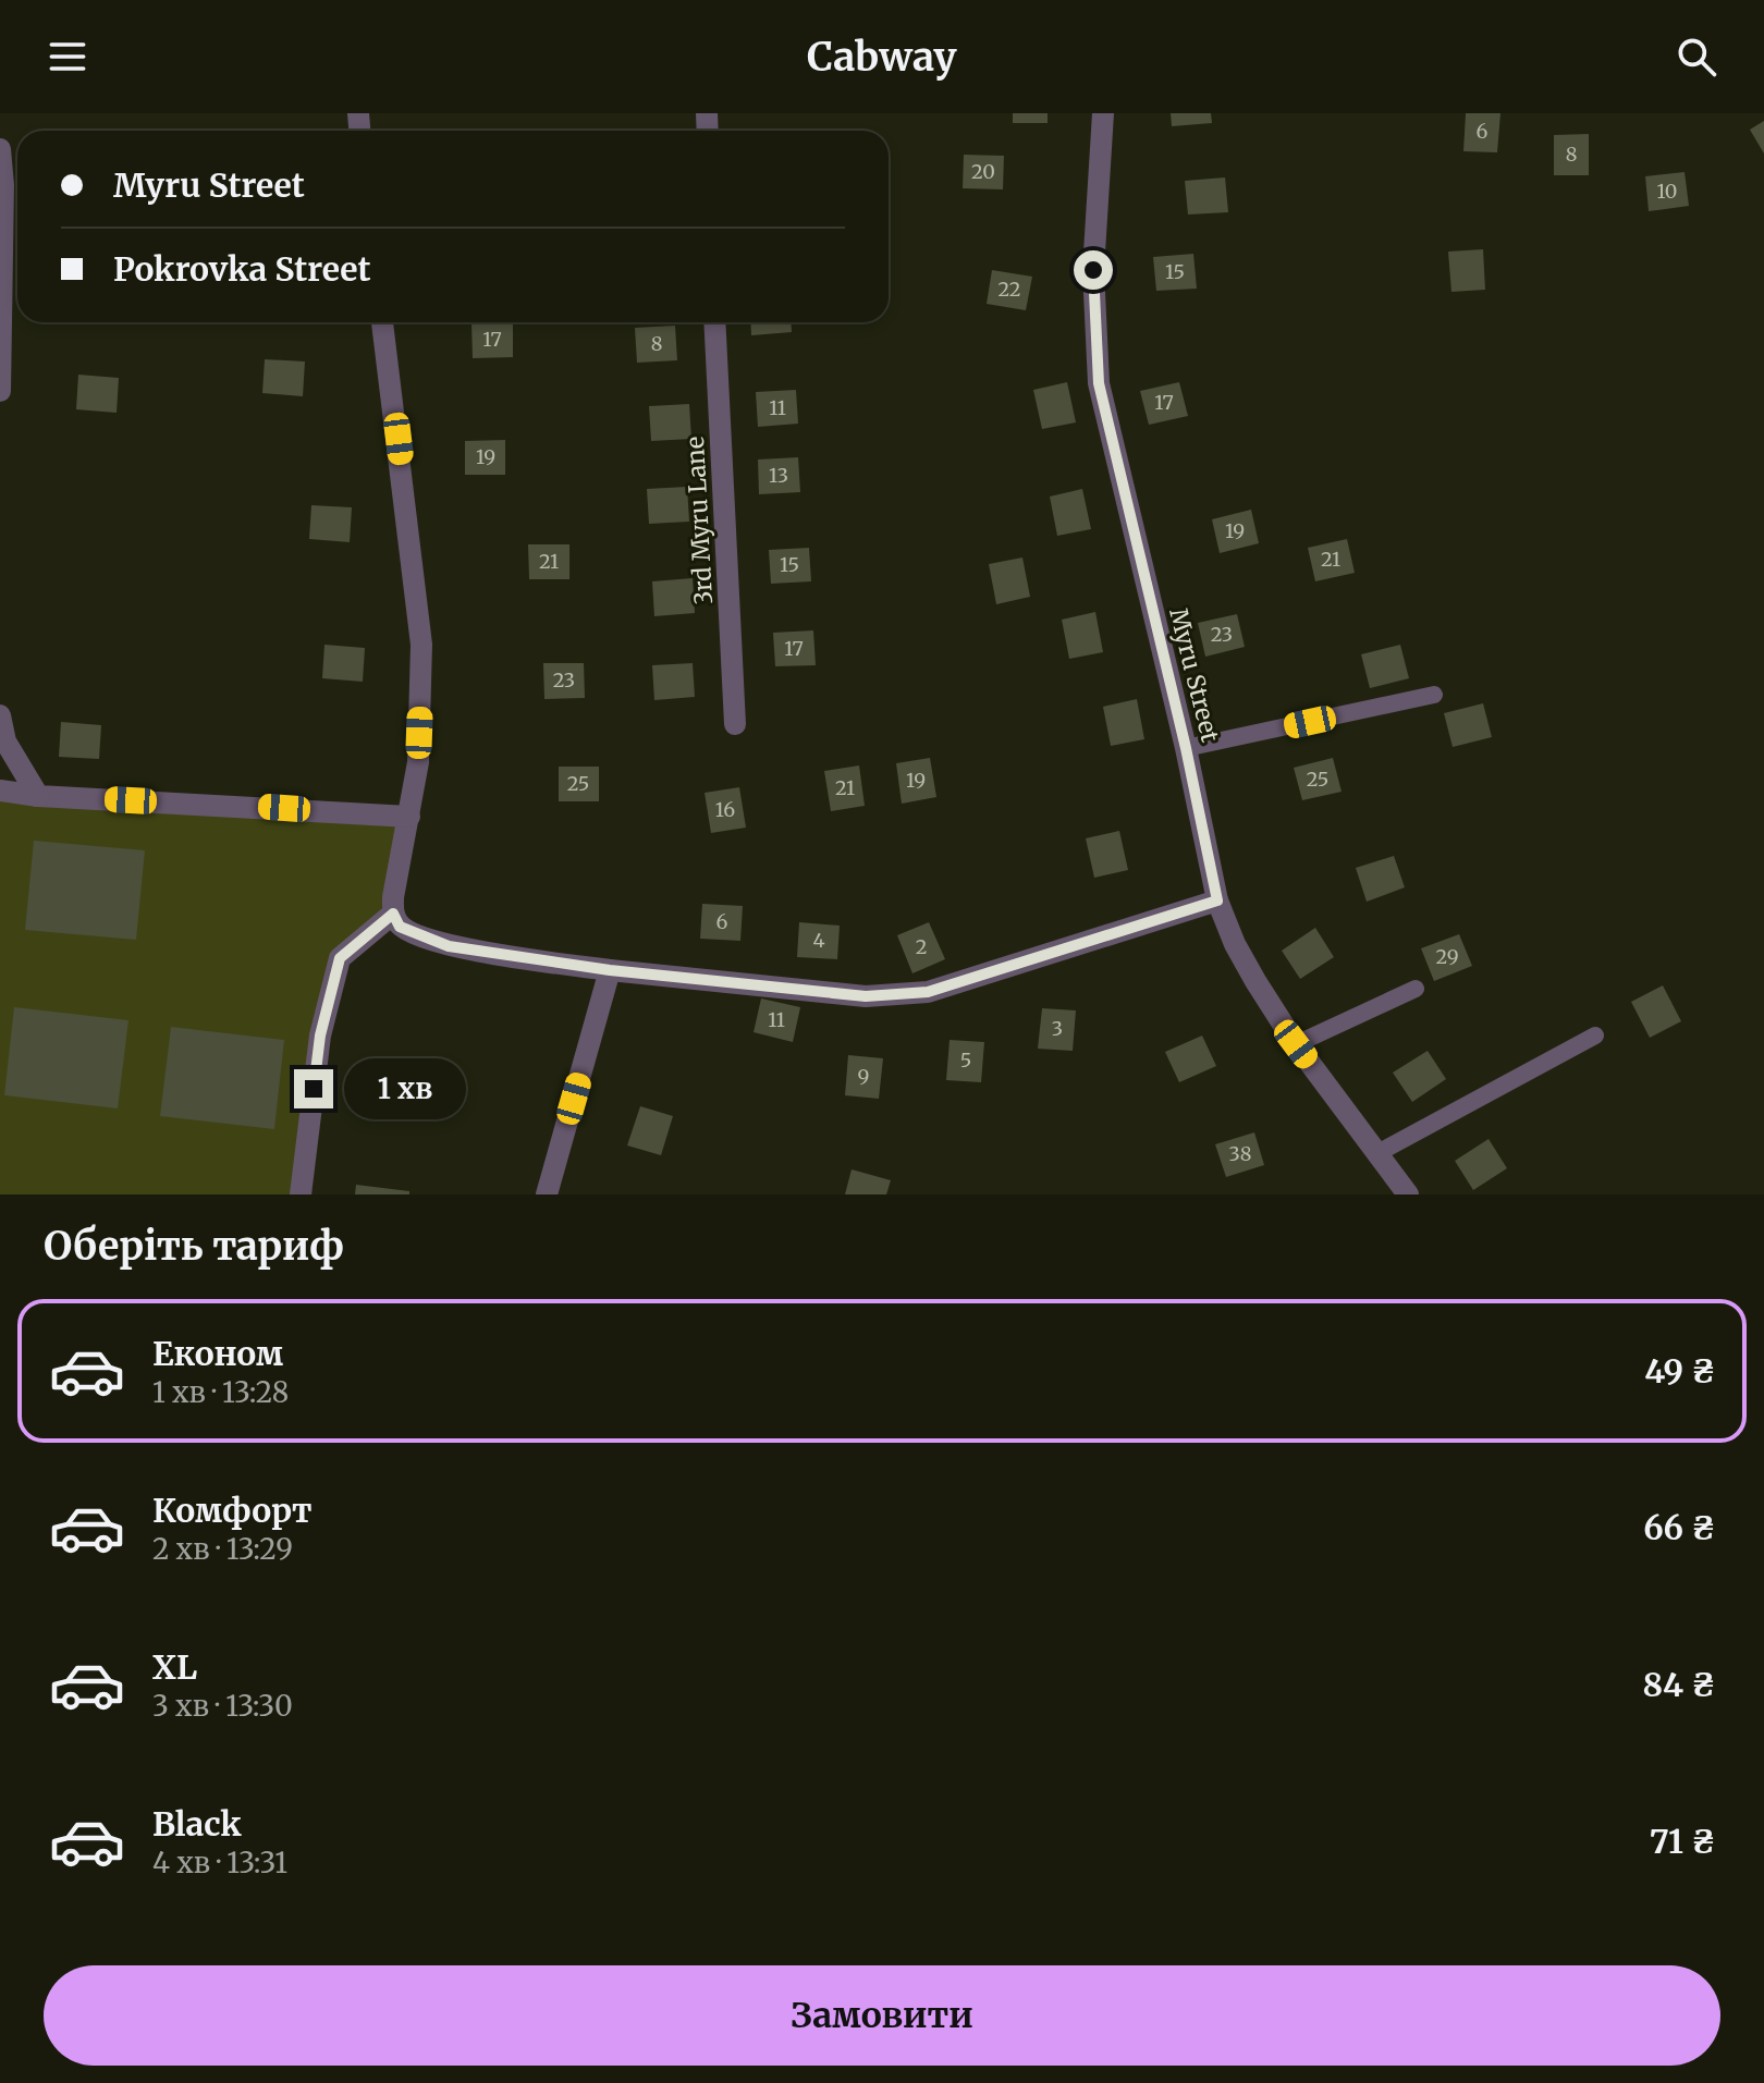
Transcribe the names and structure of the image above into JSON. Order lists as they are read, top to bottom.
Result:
{
  "streets": {
    "street": ["3rd Myru Lane", "Myru Street"]
  },
  "house_numbers": [
    "6",
    "8",
    "20",
    "10",
    "15",
    "22",
    "17",
    "8",
    "17",
    "11",
    "19",
    "13",
    "19",
    "21",
    "21",
    "15",
    "23",
    "17",
    "23",
    "25",
    "19",
    "25",
    "21",
    "16",
    "6",
    "4",
    "2",
    "29",
    "11",
    "3",
    "5",
    "9",
    "38"
  ],
  "page": {
    "header": "Cabway",
    "banner": ["Myru Street", "Pokrovka Street"],
    "bubble": "1 хв",
    "heading": "Оберіть тариф",
    "list": [
      {
        "name": "Економ",
        "note": "1 хв · 13:28",
        "value": "49 ₴"
      },
      {
        "name": "Комфорт",
        "note": "2 хв · 13:29",
        "value": "66 ₴"
      },
      {
        "name": "XL",
        "note": "3 хв · 13:30",
        "value": "84 ₴"
      },
      {
        "name": "Black",
        "note": "4 хв · 13:31",
        "value": "71 ₴"
      }
    ],
    "buttons": "Замовити"
  }
}
